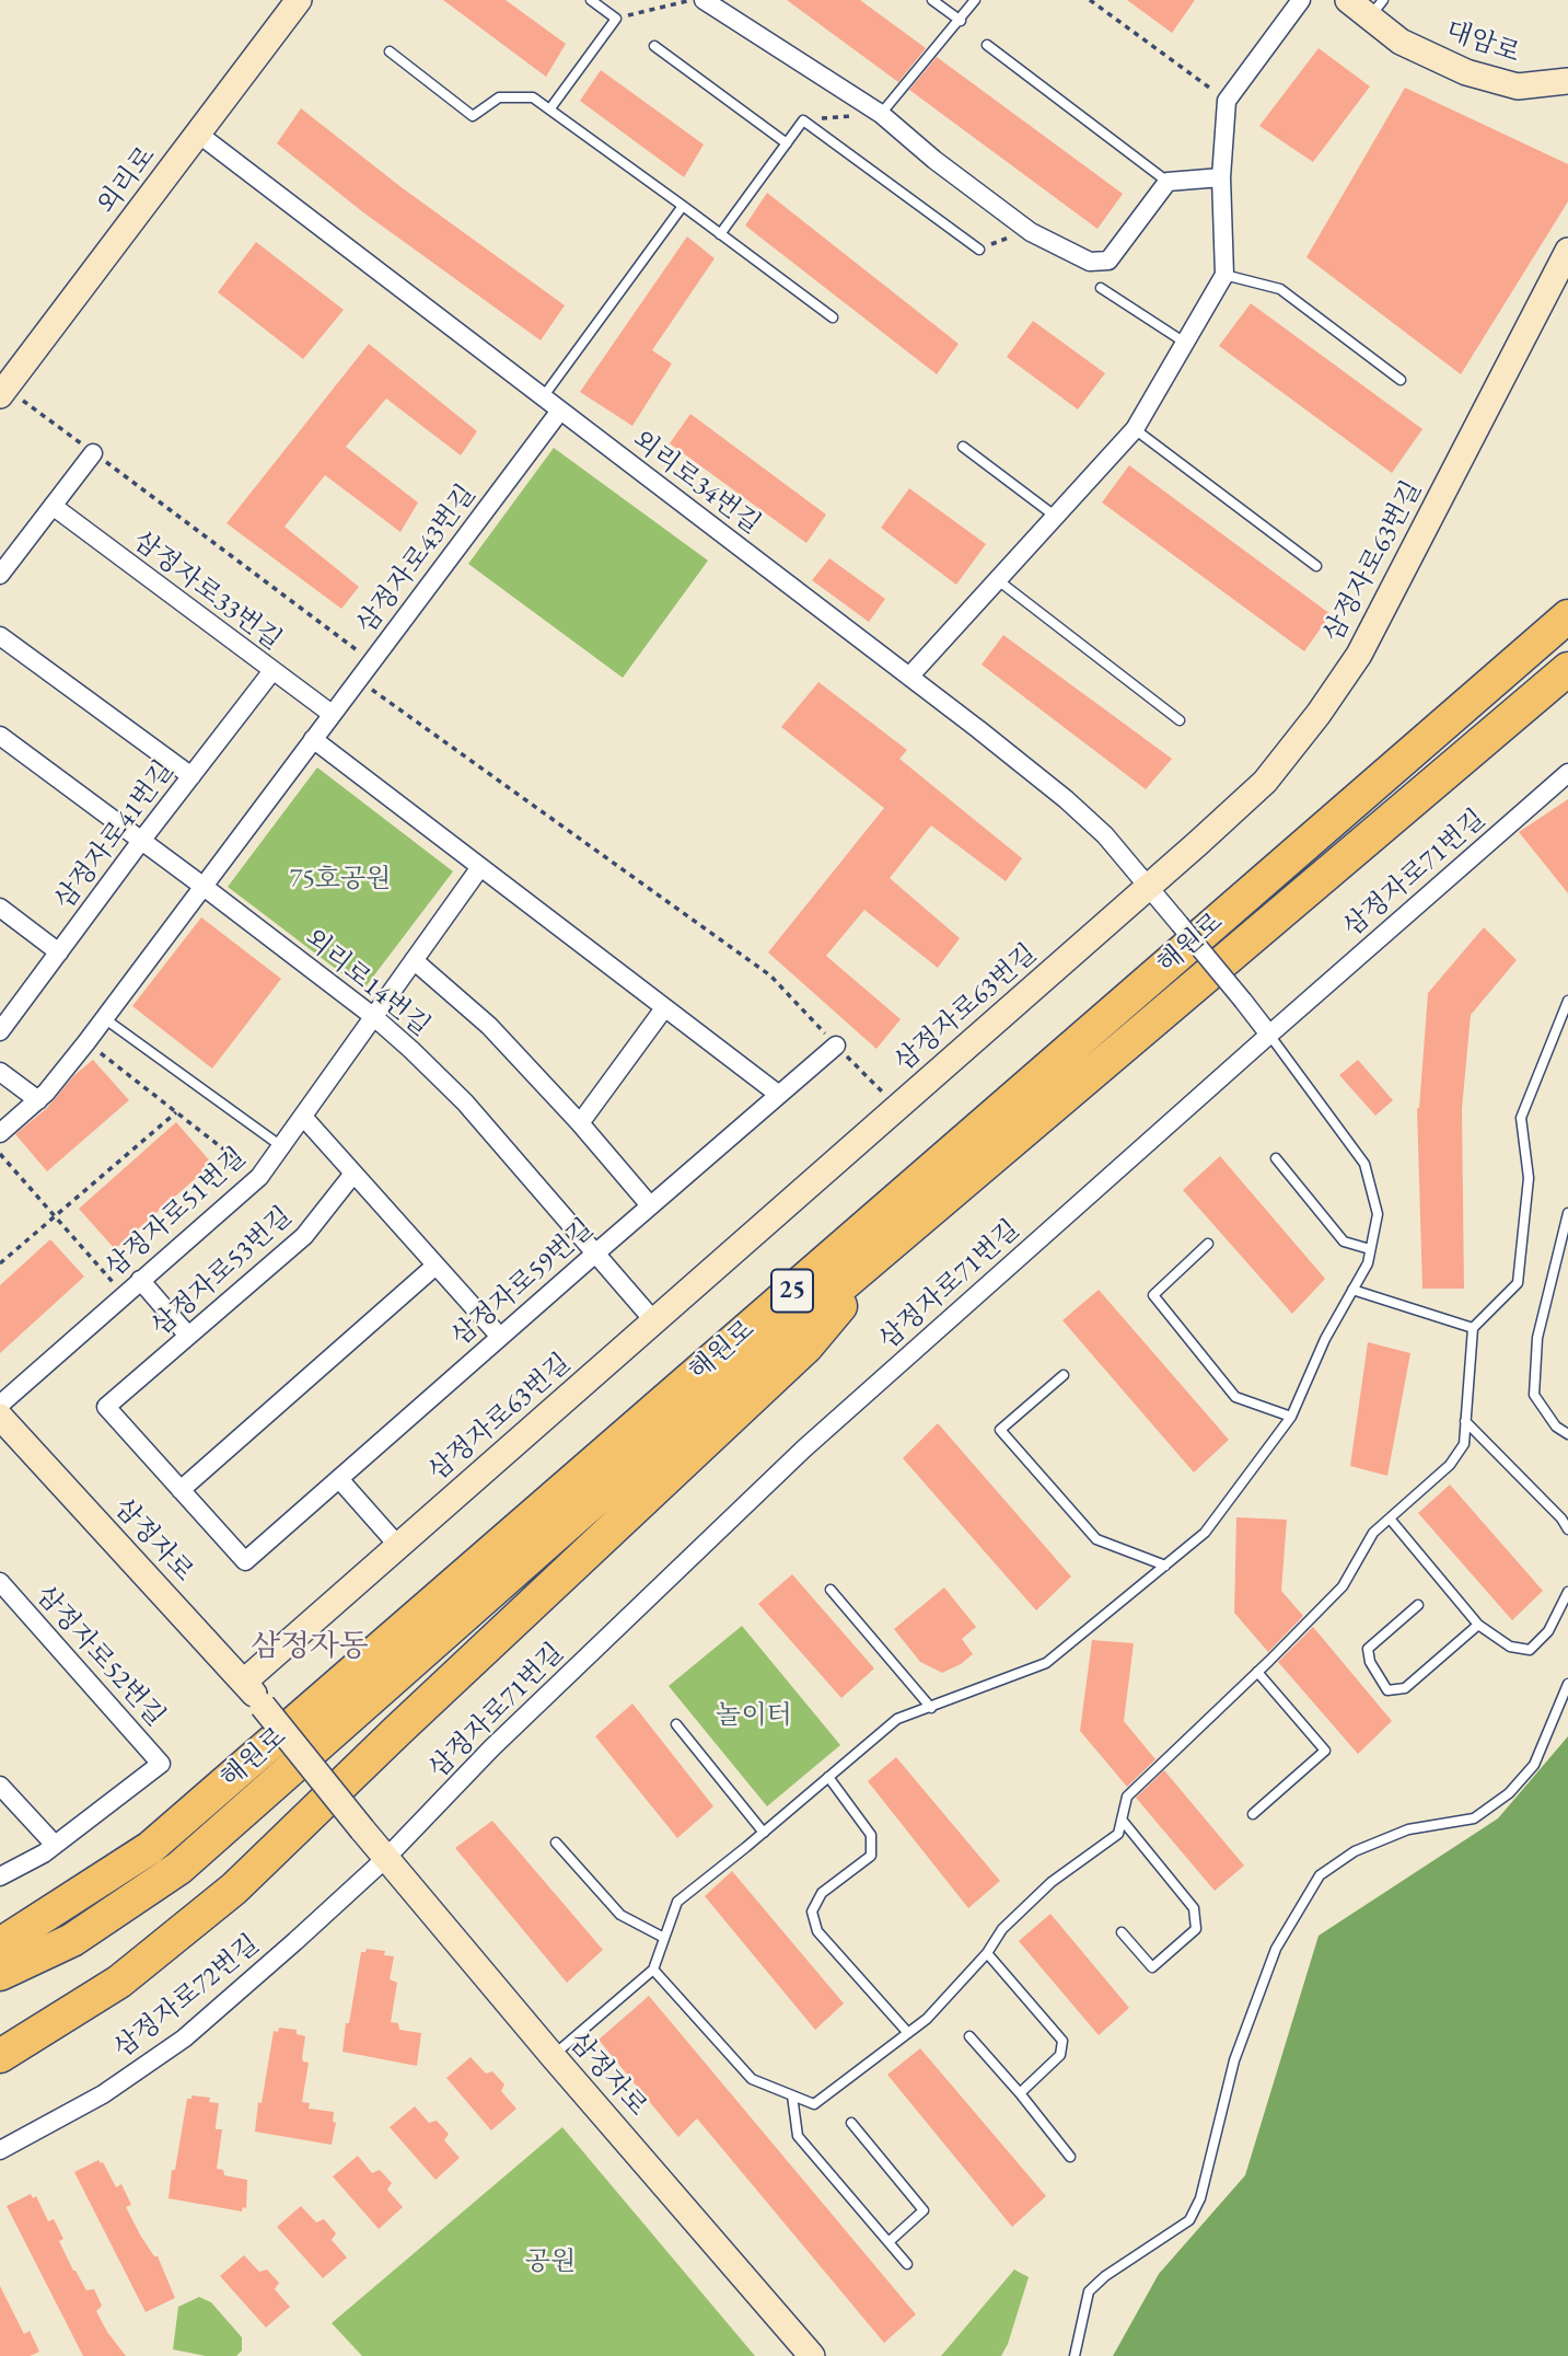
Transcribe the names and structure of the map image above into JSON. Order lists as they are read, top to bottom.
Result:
{
  "streets": {
    "highway": ["해원로", "25"],
    "street": [
      "대암로",
      "외리로",
      "외리로34번길",
      "삼정자로43번길",
      "삼정자로63번길",
      "삼정자로33번길",
      "삼정자로41번길",
      "삼정자로71번길",
      "외리로14번길",
      "삼정자로51번길",
      "삼정자로53번길",
      "삼정자로59번길",
      "삼정자로",
      "삼정자로52번길",
      "삼정자로72번길"
    ]
  },
  "crossings": [
    ["외리로", "외리로34번길"],
    ["외리로34번길", "삼정자로43번길"],
    ["외리로34번길", "삼정자로63번길"],
    ["외리로34번길", "삼정자로71번길"],
    ["삼정자로43번길", "삼정자로33번길"],
    ["삼정자로43번길", "외리로14번길"],
    ["삼정자로63번길", "외리로14번길"],
    ["삼정자로63번길", "삼정자로"],
    ["삼정자로33번길", "삼정자로41번길"],
    ["삼정자로41번길", "외리로14번길"],
    ["삼정자로71번길", "삼정자로"],
    ["삼정자로71번길", "삼정자로72번길"],
    ["외리로14번길", "삼정자로51번길"],
    ["외리로14번길", "삼정자로59번길"],
    ["삼정자로53번길", "삼정자로59번길"],
    ["삼정자로", "삼정자로72번길"]
  ],
  "districts": ["삼정자동"],
  "parks": ["75호공원", "놀이터", "공원"]
}
